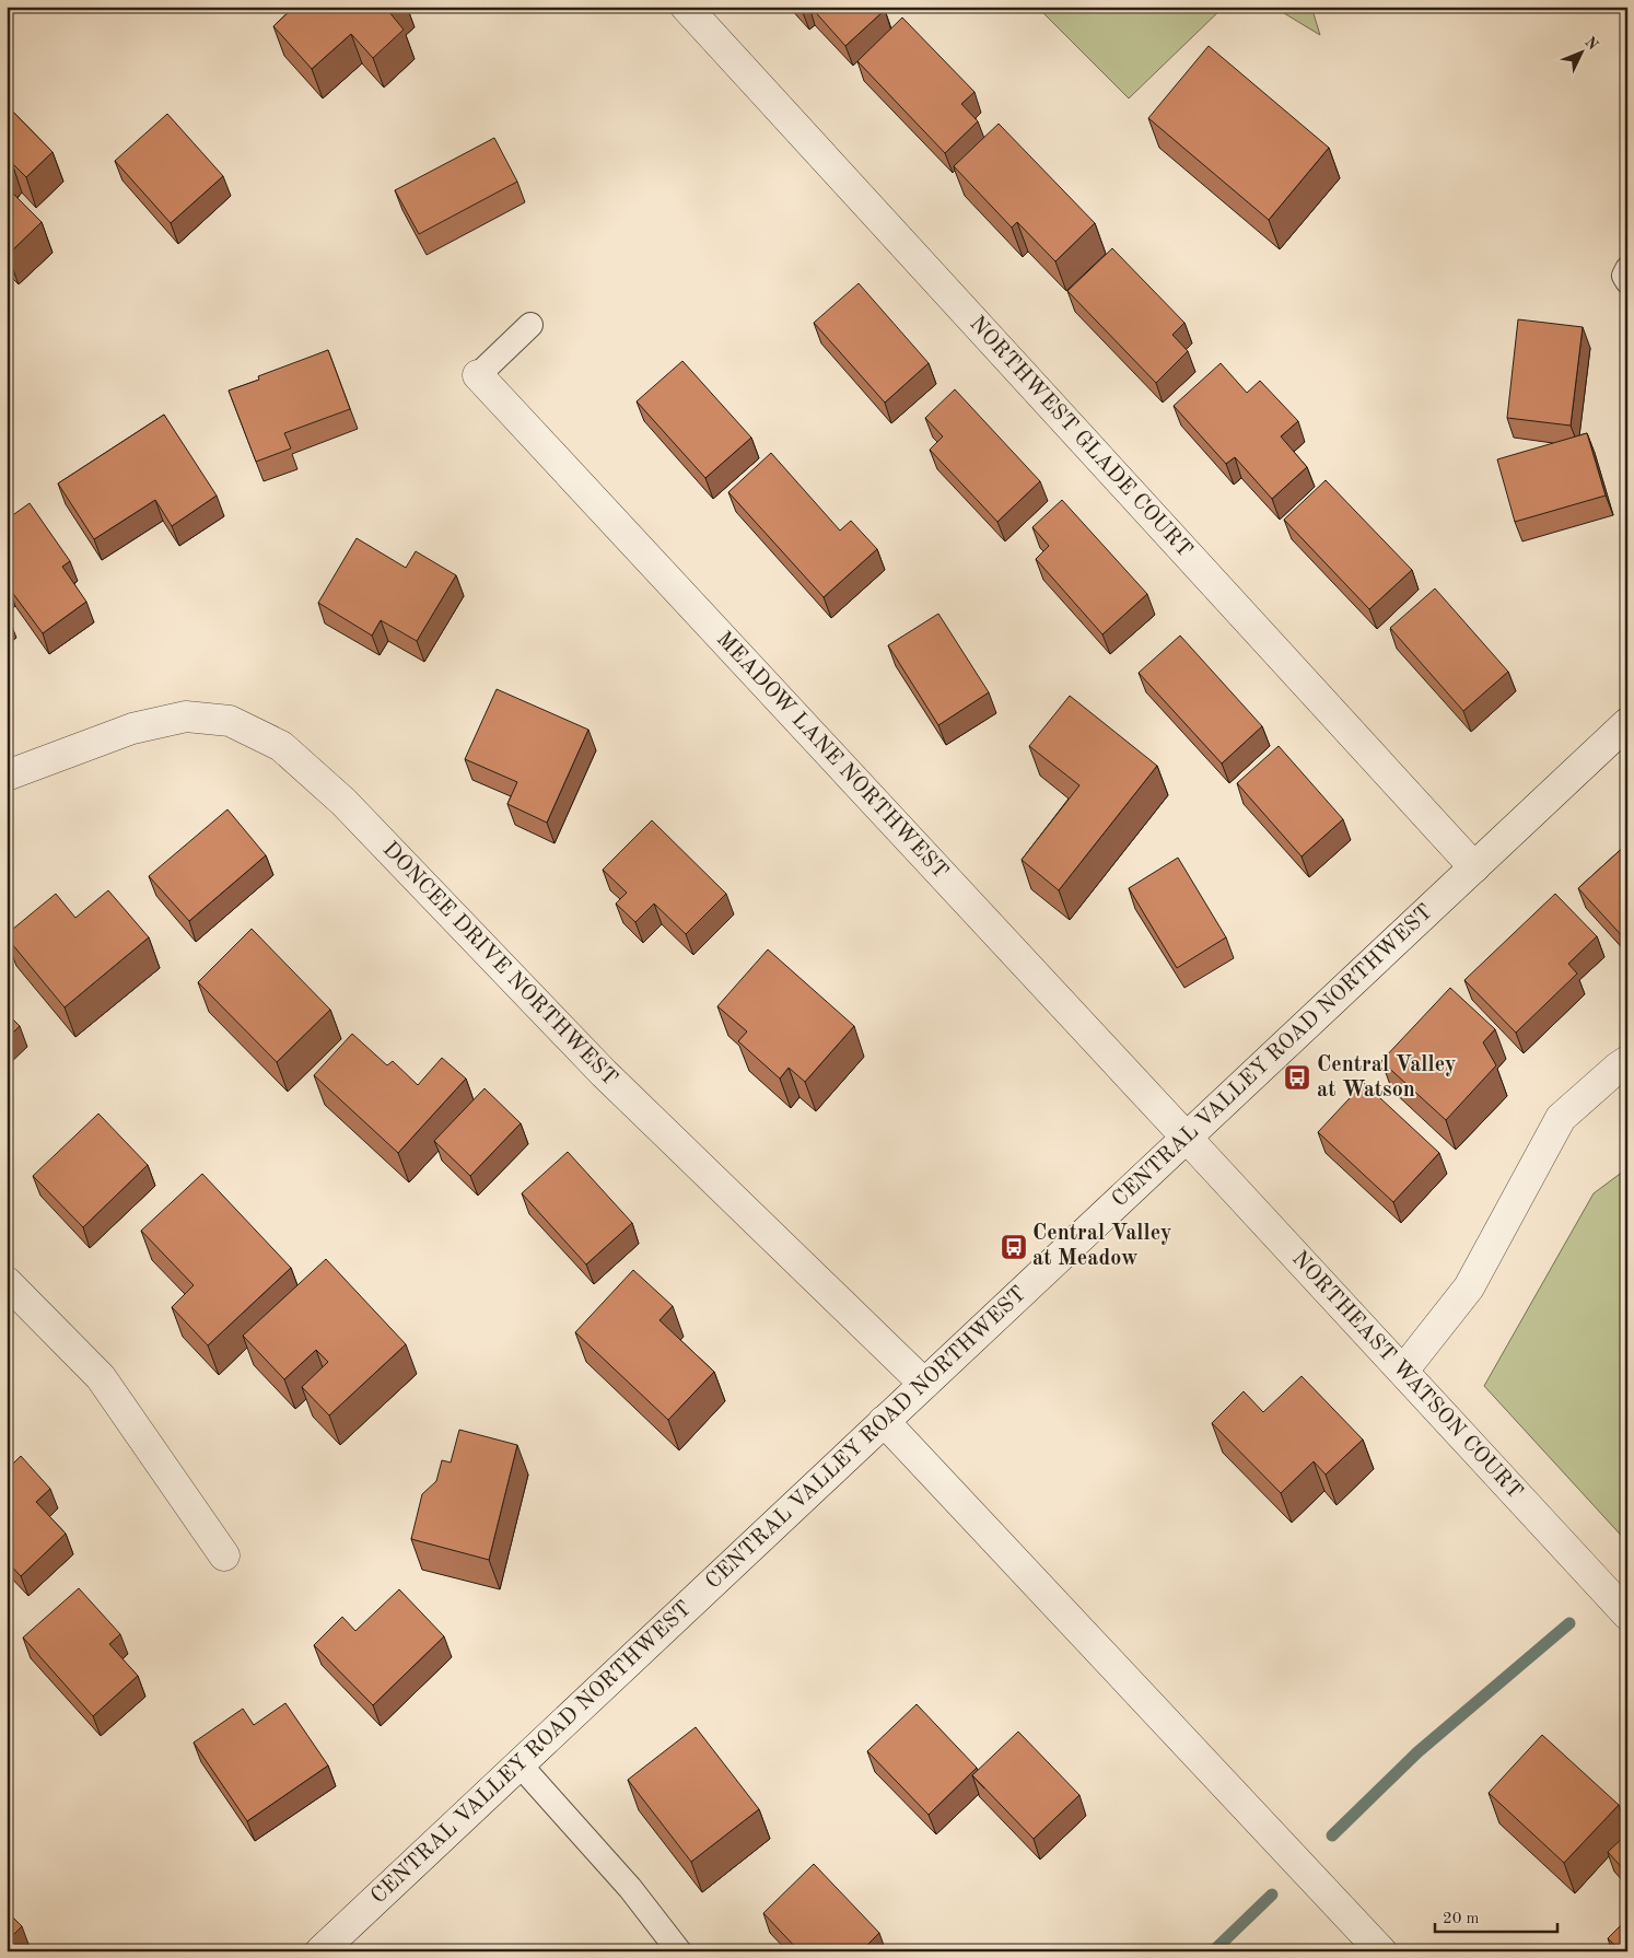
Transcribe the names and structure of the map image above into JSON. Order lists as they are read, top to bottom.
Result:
{
  "streets": {
    "street": [
      "NORTHWEST GLADE COURT",
      "MEADOW LANE NORTHWEST",
      "DONCEE DRIVE NORTHWEST",
      "CENTRAL VALLEY ROAD NORTHWEST",
      "NORTHEAST WATSON COURT"
    ]
  },
  "crossings": [
    ["NORTHWEST GLADE COURT", "CENTRAL VALLEY ROAD NORTHWEST"],
    ["MEADOW LANE NORTHWEST", "CENTRAL VALLEY ROAD NORTHWEST"],
    ["MEADOW LANE NORTHWEST", "NORTHEAST WATSON COURT"],
    ["DONCEE DRIVE NORTHWEST", "CENTRAL VALLEY ROAD NORTHWEST"],
    ["CENTRAL VALLEY ROAD NORTHWEST", "NORTHEAST WATSON COURT"]
  ],
  "places": {
    "bus stop": ["Central Valley at Watson", "Central Valley at Meadow"]
  },
  "scale_bar": "20 m",
  "north": "top right"
}
